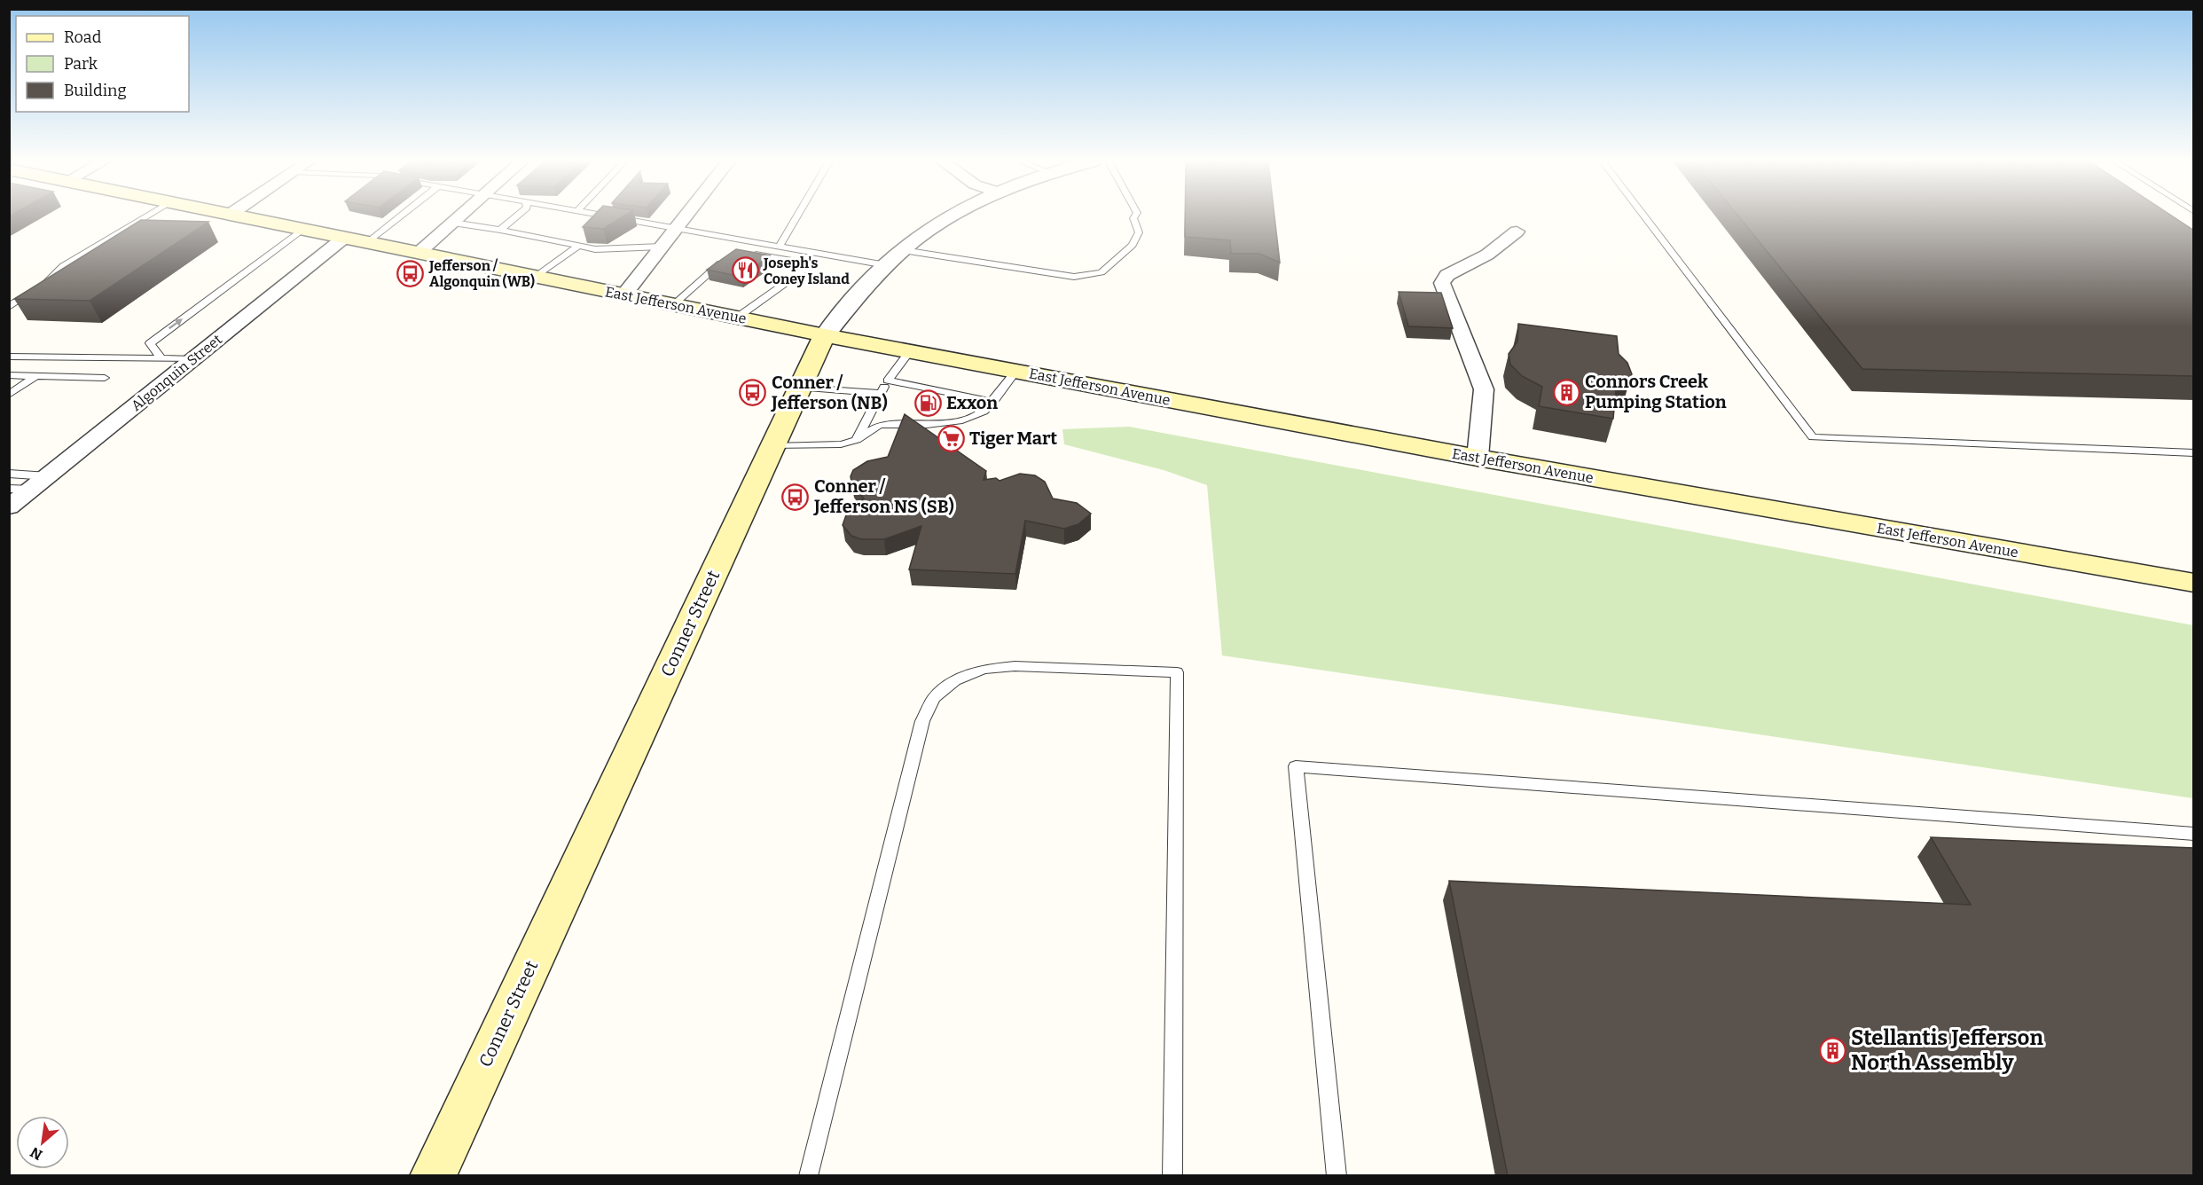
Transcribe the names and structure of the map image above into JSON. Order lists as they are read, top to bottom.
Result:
{
  "streets": {
    "main road": ["East Jefferson Avenue", "Conner Street"],
    "street": ["Algonquin Street"]
  },
  "crossings": [
    ["East Jefferson Avenue", "Algonquin Street"],
    ["East Jefferson Avenue", "Conner Street"]
  ],
  "places": {
    "restaurant": ["Joseph's Coney Island"],
    "bus stop": ["Jefferson / Algonquin (WB)", "Conner / Jefferson (NB)", "Conner / Jefferson NS (SB)"],
    "building": ["Connors Creek Pumping Station", "Stellantis Jefferson North Assembly"],
    "fuel station": ["Exxon"],
    "supermarket": ["Tiger Mart"]
  },
  "legend": ["Road", "Park", "Building"],
  "north": "bottom left"
}
